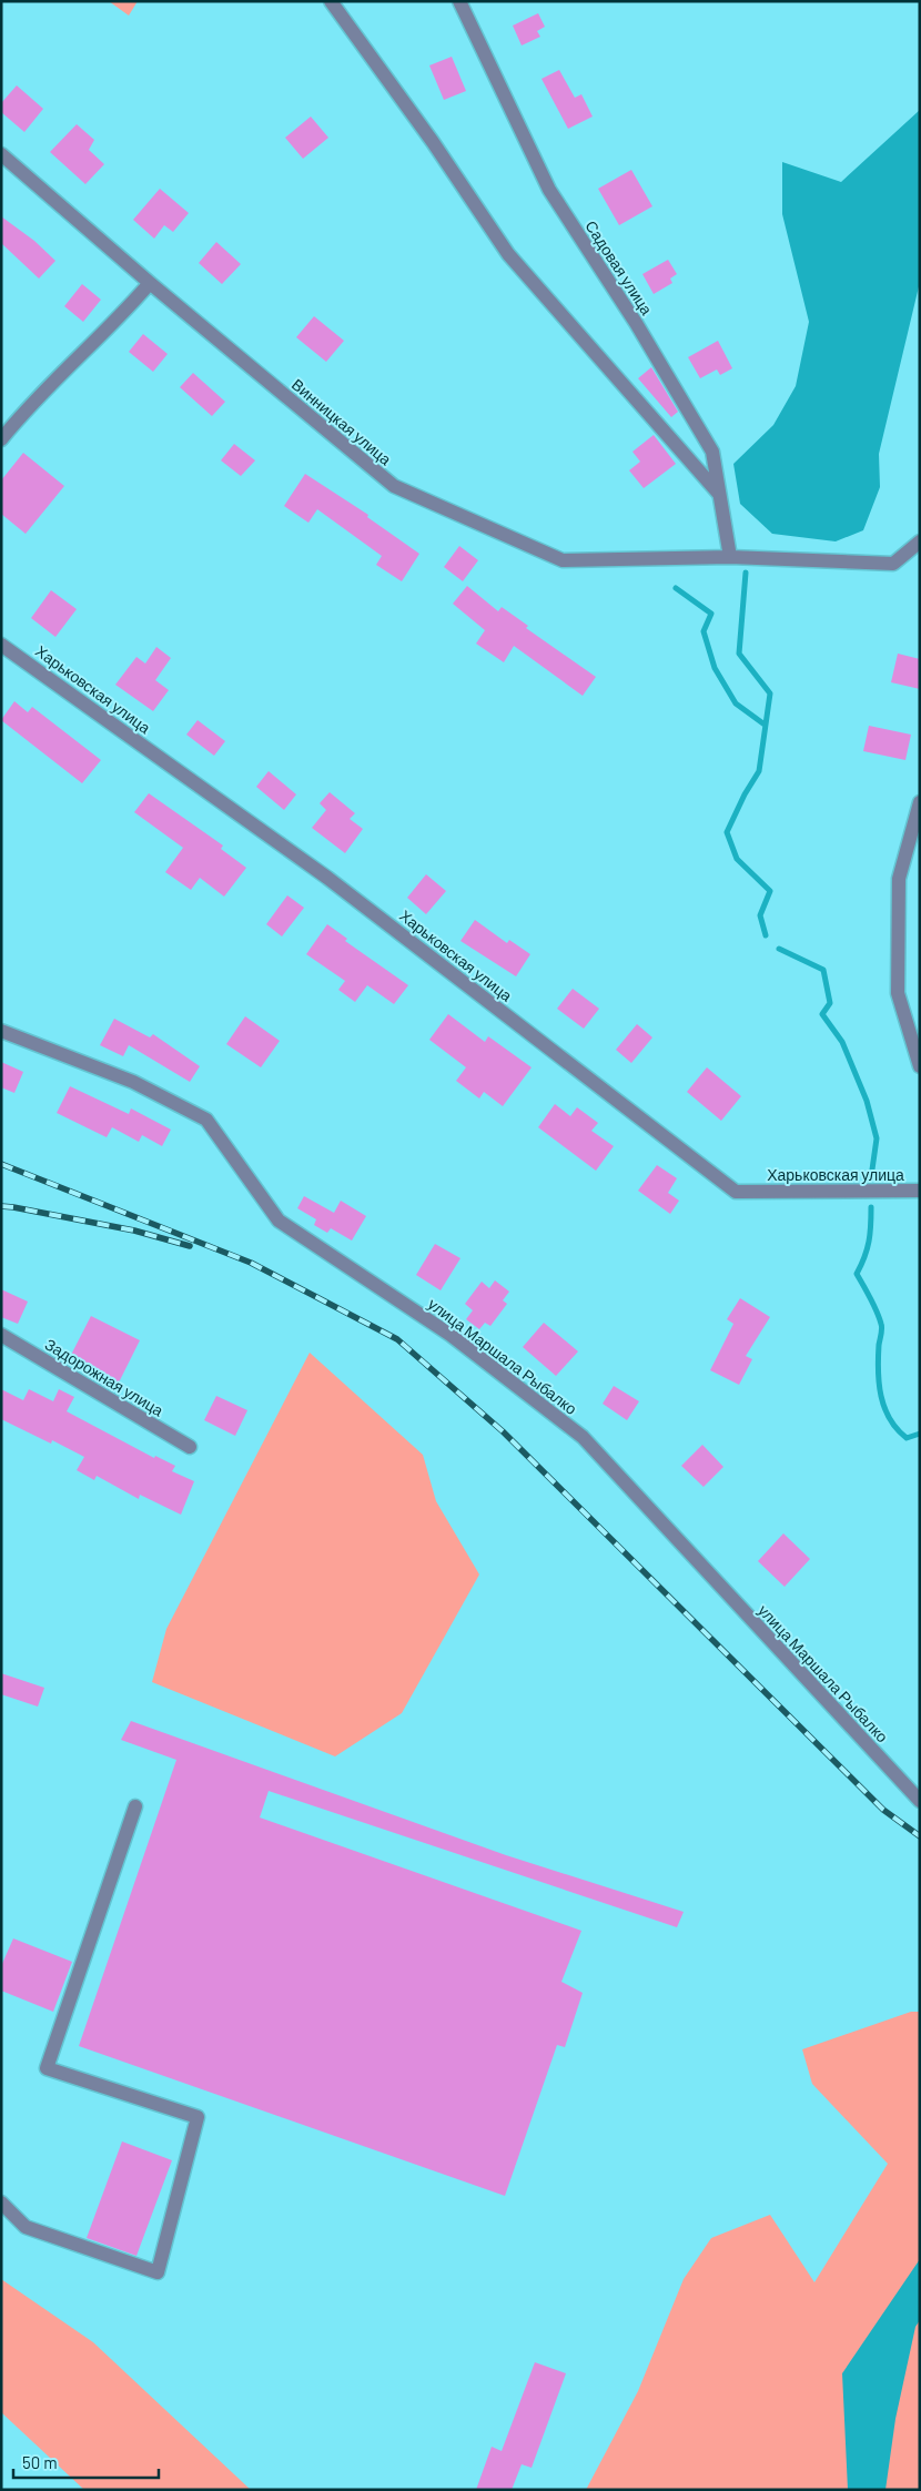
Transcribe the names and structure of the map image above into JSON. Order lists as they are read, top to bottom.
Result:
{
  "streets": {
    "street": [
      "Садовая улица",
      "Винницкая улица",
      "Харьковская улица",
      "улица Маршала Рыбалко",
      "Задорожная улица"
    ]
  },
  "crossings": [
    ["Садовая улица", "Винницкая улица"]
  ],
  "scale_bar": "50 m"
}
